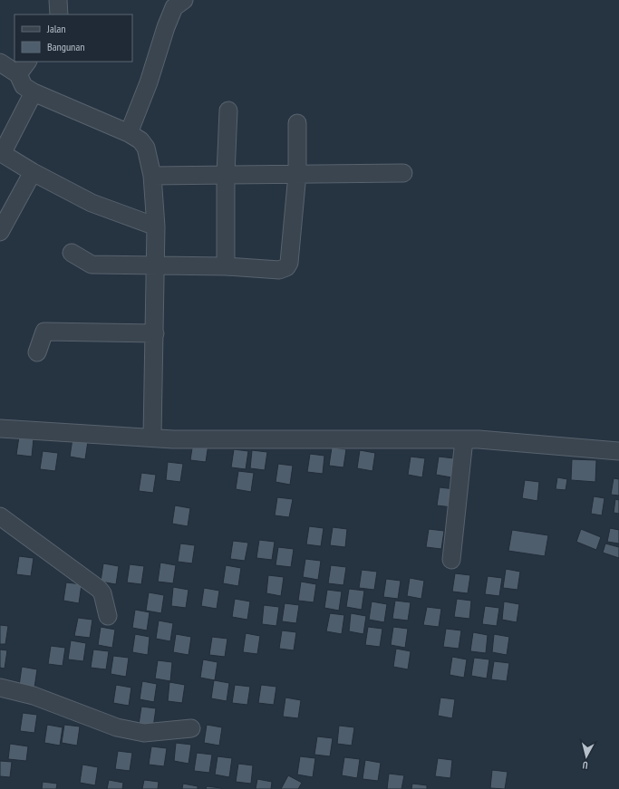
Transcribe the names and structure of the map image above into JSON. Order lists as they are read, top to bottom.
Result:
{
  "legend": ["Jalan", "Bangunan"],
  "north": "bottom"
}
